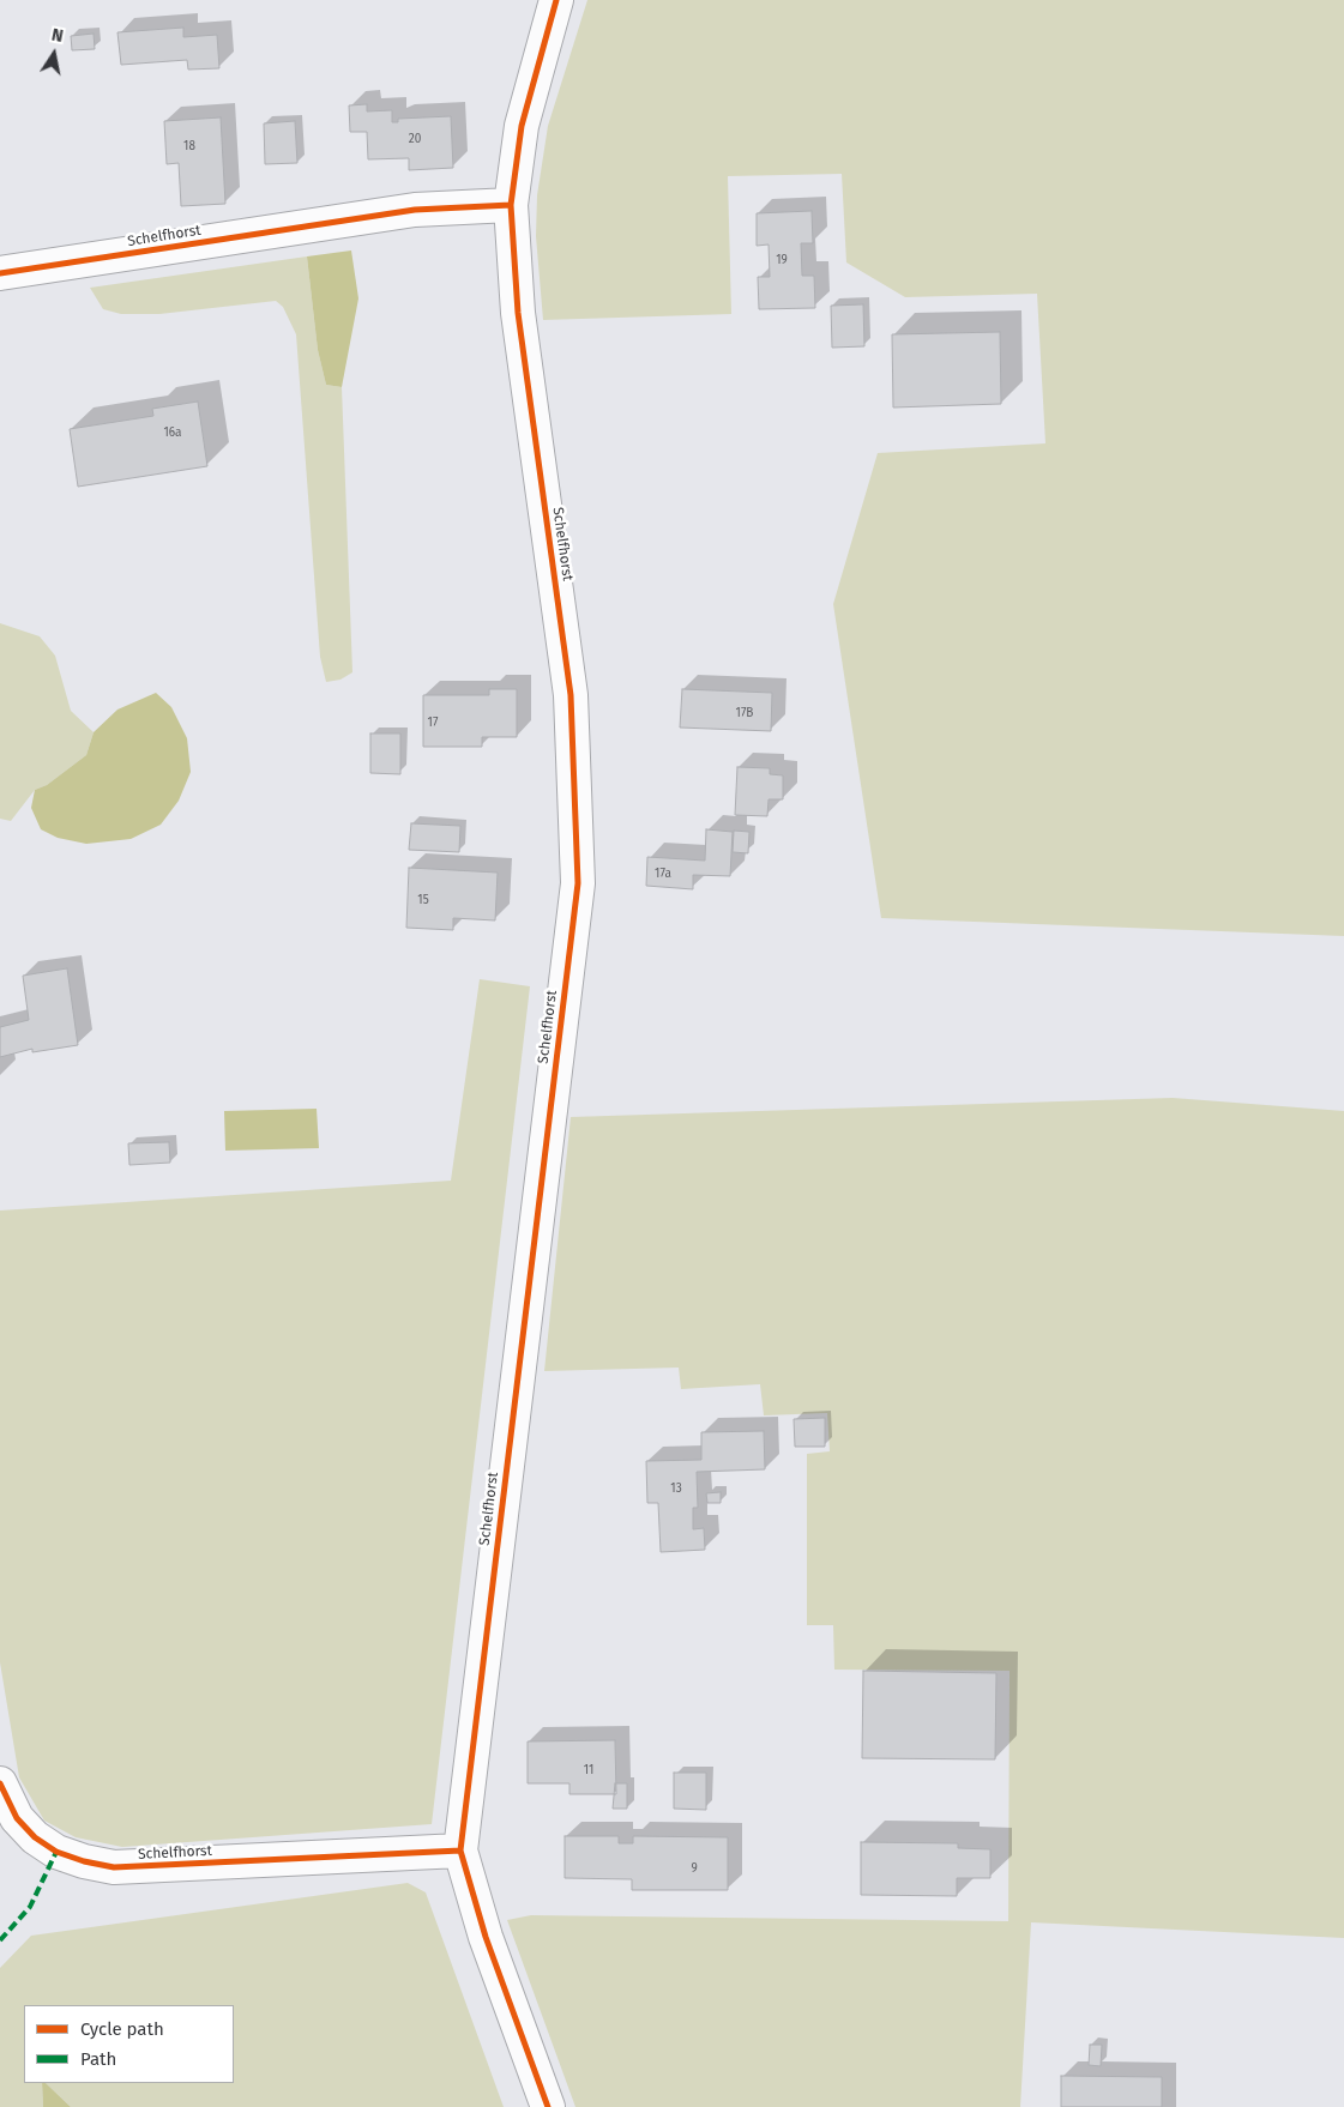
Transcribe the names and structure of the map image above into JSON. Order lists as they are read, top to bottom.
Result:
{
  "streets": {
    "street": ["Schelfhorst"]
  },
  "house_numbers": [
    "20",
    "18",
    "19",
    "16a",
    "17B",
    "17",
    "17a",
    "15",
    "13",
    "11",
    "9"
  ],
  "legend": ["Cycle path", "Path"],
  "north": "top"
}
